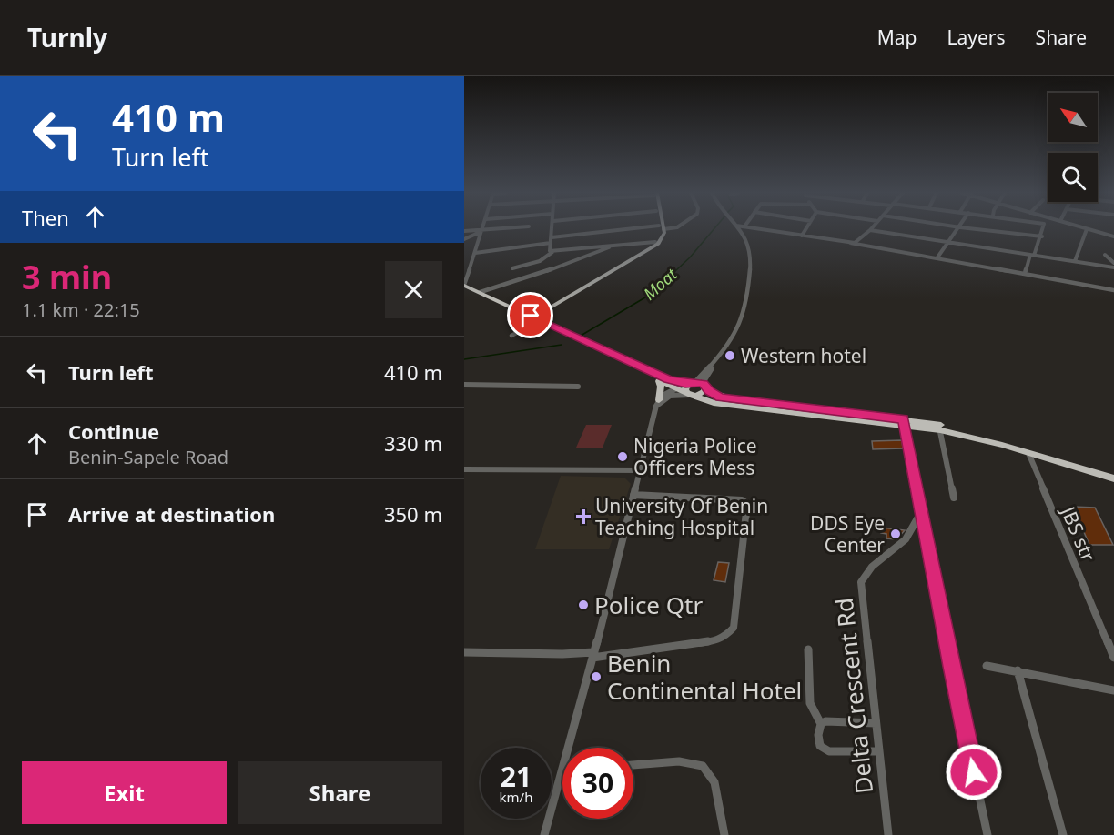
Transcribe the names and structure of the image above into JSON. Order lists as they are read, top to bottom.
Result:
{
  "streets": {
    "street": ["JBS str", "Delta Crescent Rd"]
  },
  "water": ["Moat"],
  "places": {
    "other": [
      "Western hotel",
      "Nigeria Police Officers Mess",
      "DDS Eye Center",
      "Police Qtr",
      "Benin Continental Hotel"
    ],
    "health": ["University Of Benin Teaching Hospital"]
  },
  "north": "top left",
  "page": {
    "header": "Turnly",
    "nav": ["Map", "Layers", "Share"],
    "turn": ["410 m", "Turn left"],
    "then": "Then",
    "heading": ["3 min", "1.1 km · 22:15"],
    "list": [
      {
        "name": "Turn left",
        "value": "410 m"
      },
      {
        "name": "Continue",
        "note": "Benin-Sapele Road",
        "value": "330 m"
      },
      {
        "name": "Arrive at destination",
        "value": "350 m"
      }
    ],
    "speed": "21 km/h",
    "limit": "30",
    "buttons": ["Exit", "Share"]
  }
}
